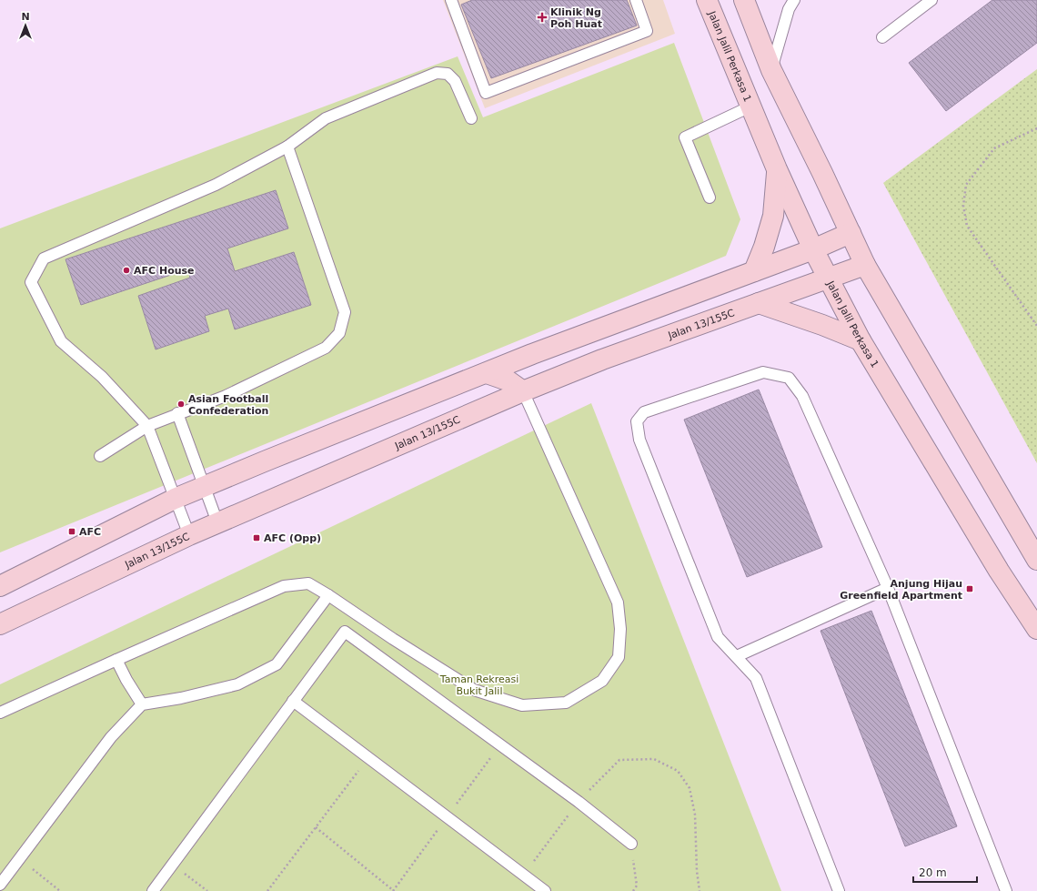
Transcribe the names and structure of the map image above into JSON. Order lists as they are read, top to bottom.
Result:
{
  "streets": {
    "main road": ["Jalan Jalil Perkasa 1", "Jalan 13/155C"]
  },
  "crossings": [
    ["Jalan Jalil Perkasa 1", "Jalan 13/155C"]
  ],
  "parks": ["Taman Rekreasi Bukit Jalil"],
  "places": {
    "health": ["Klinik Ng Poh Huat"],
    "other": ["AFC House", "Asian Football Confederation"],
    "transit": ["AFC", "AFC (Opp)", "Anjung Hijau Greenfield Apartment"]
  },
  "scale_bar": "20 m",
  "north": "top"
}
